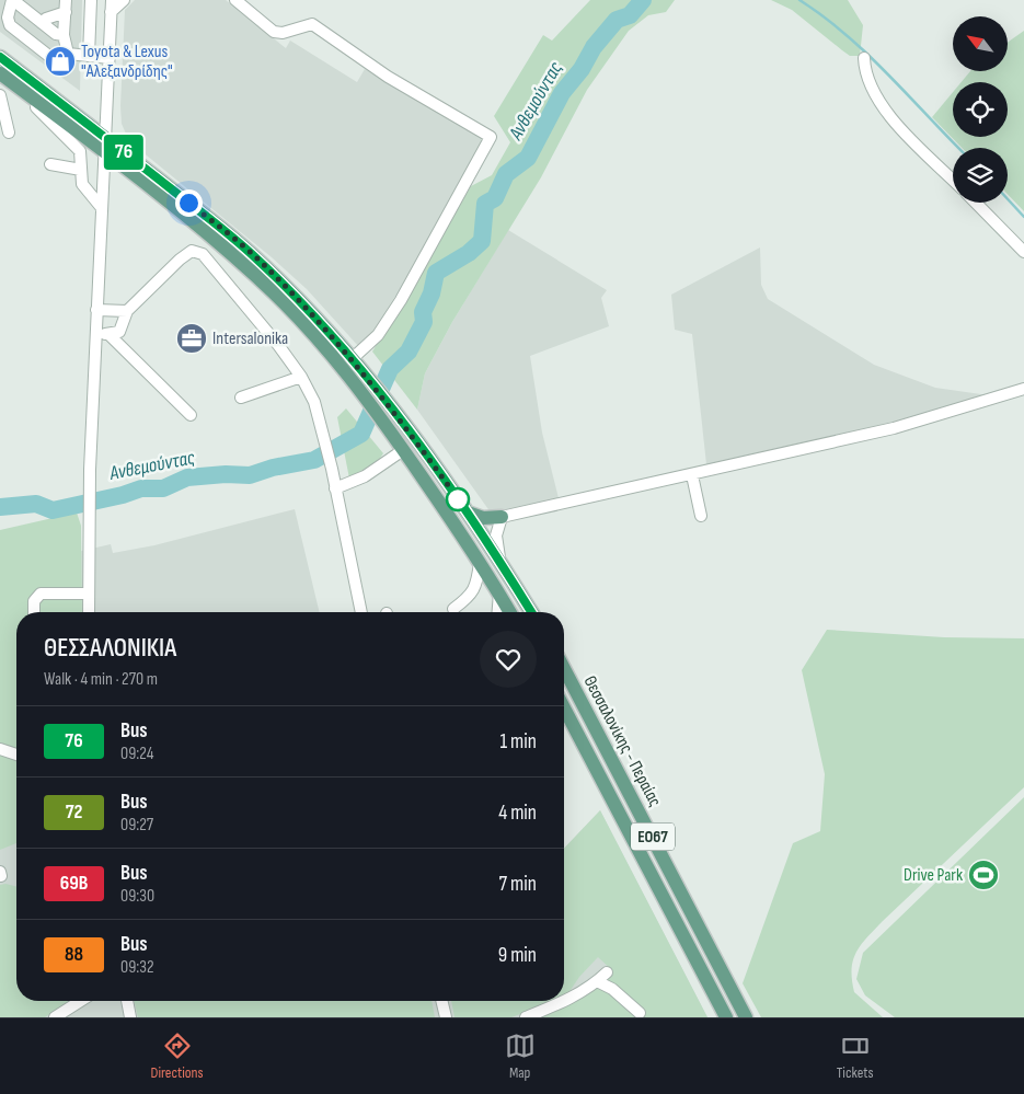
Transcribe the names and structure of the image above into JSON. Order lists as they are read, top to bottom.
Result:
{
  "streets": {
    "main road": ["Θεσσαλονίκης - Περαίας", "ΕΟ67"]
  },
  "water": ["Ανθεμούντας"],
  "places": {
    "shop": ["Toyota & Lexus \"Αλεξανδρίδης\""],
    "office": ["Intersalonika"],
    "sports": ["Drive Park"]
  },
  "lines": ["bus line 76"],
  "north": "top left",
  "page": {
    "on_map": "76",
    "heading": ["ΘΕΣΣΑΛΟΝΙΚΙΑ", "Walk · 4 min · 270 m"],
    "list": [
      {
        "mark": "76",
        "name": "Bus",
        "note": "09:24",
        "value": "1 min"
      },
      {
        "mark": "72",
        "name": "Bus",
        "note": "09:27",
        "value": "4 min"
      },
      {
        "mark": "69Β",
        "name": "Bus",
        "note": "09:30",
        "value": "7 min"
      },
      {
        "mark": "88",
        "name": "Bus",
        "note": "09:32",
        "value": "9 min"
      }
    ],
    "tabs": ["Directions", "Map", "Tickets"]
  }
}
